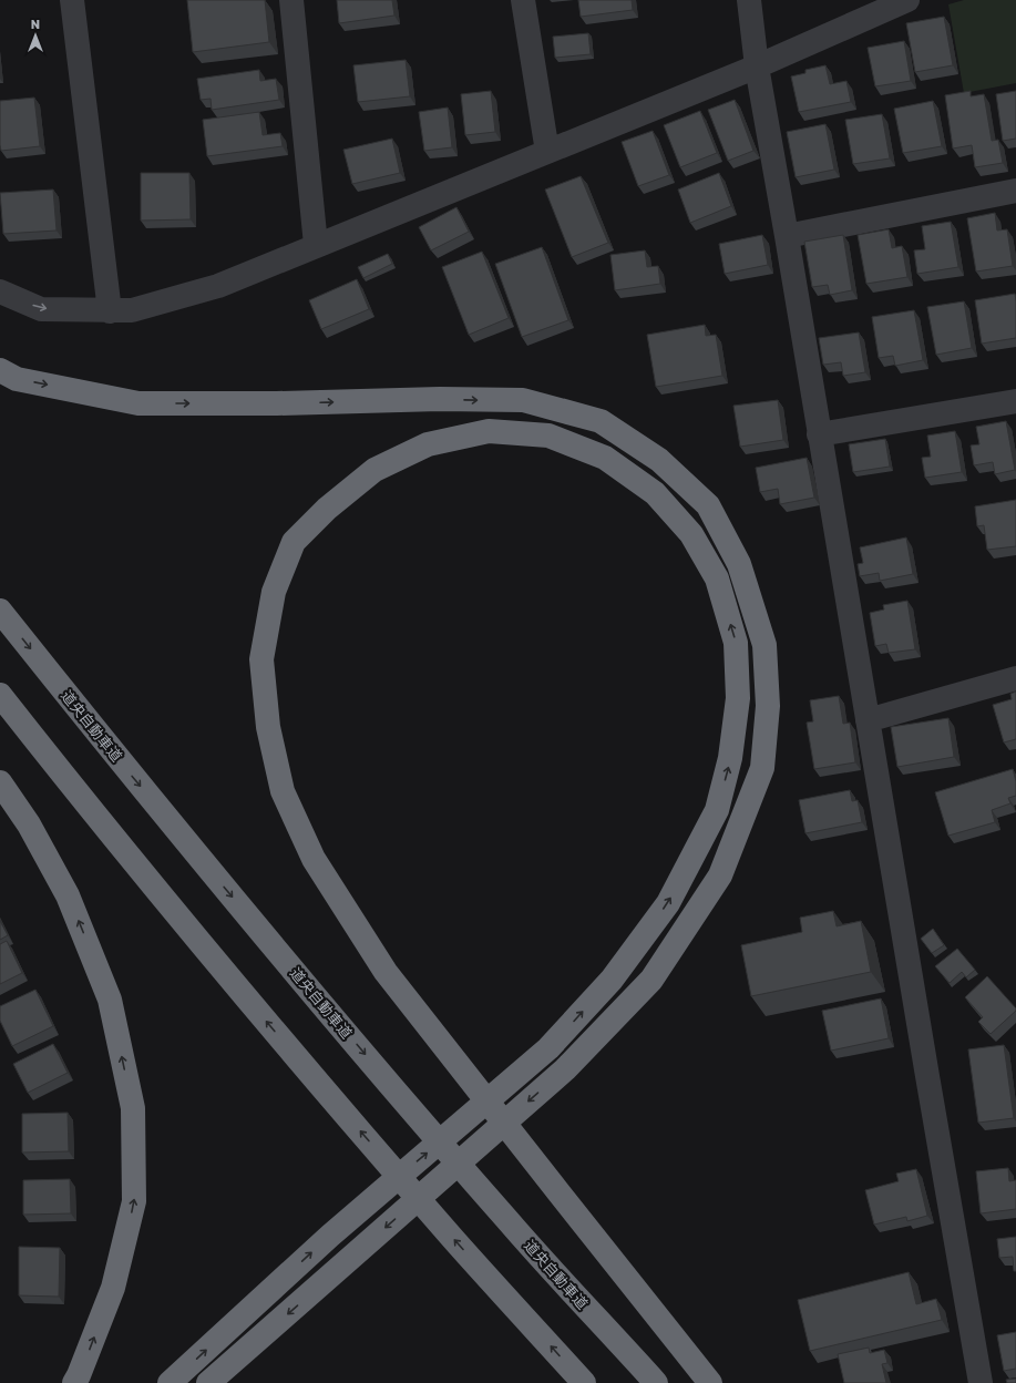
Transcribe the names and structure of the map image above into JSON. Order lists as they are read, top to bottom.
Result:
{
  "streets": {
    "highway": ["道央自動車道"]
  },
  "north": "top"
}
